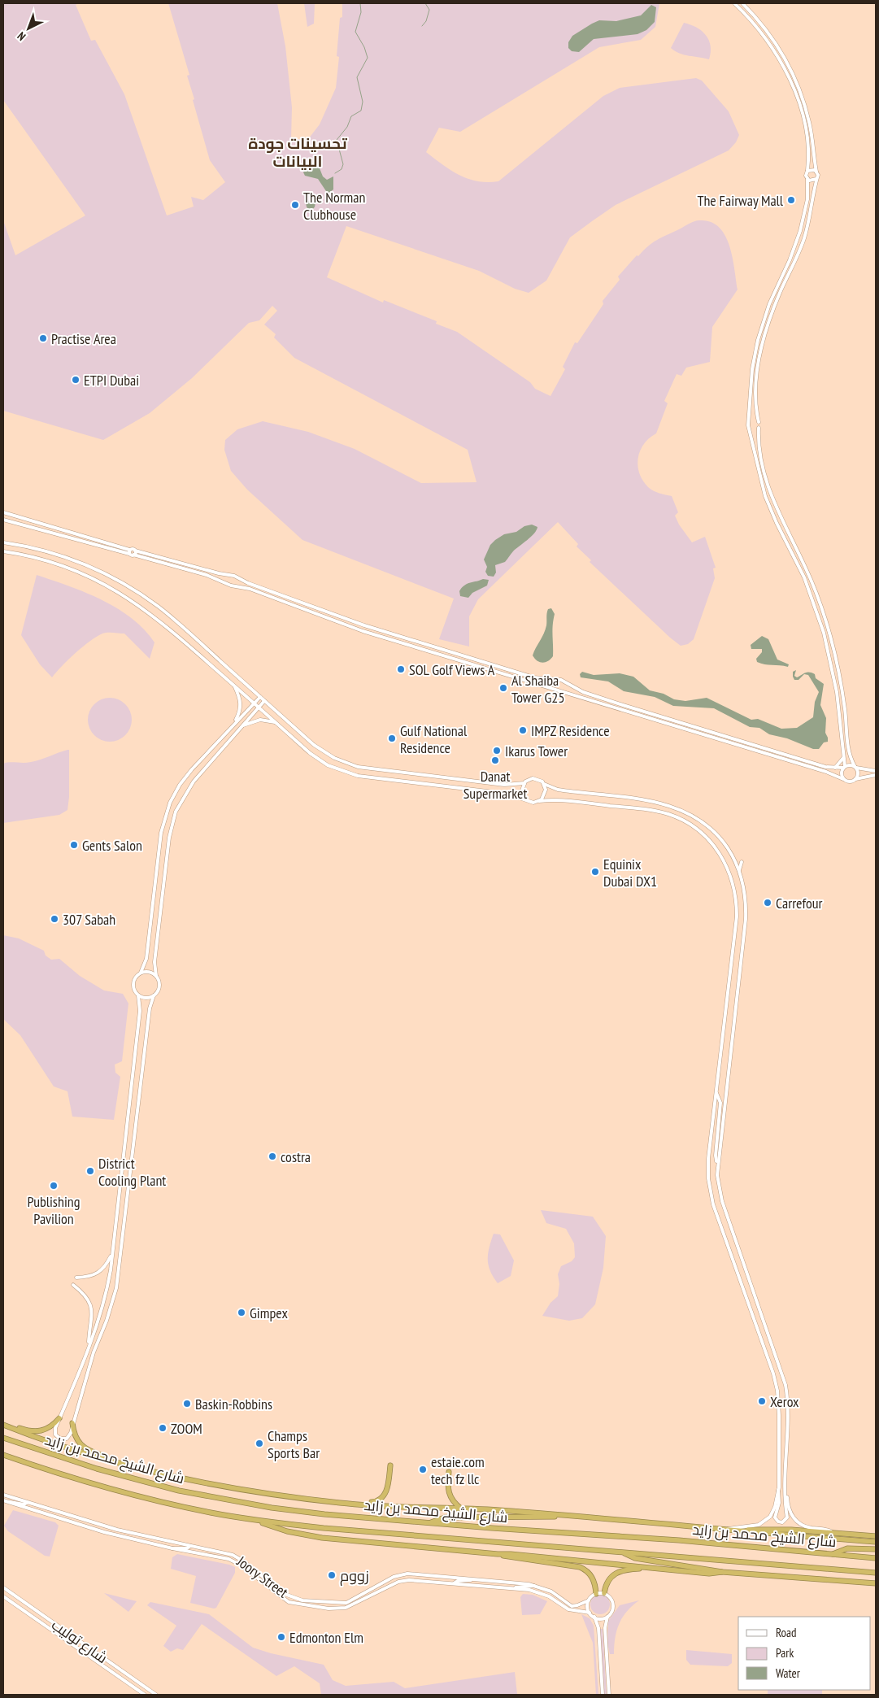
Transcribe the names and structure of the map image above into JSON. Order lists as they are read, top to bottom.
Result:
{
  "streets": {
    "highway": ["شارع الشيخ محمد بن زايد"],
    "street": ["Joory Street", "شارع توليب"]
  },
  "districts": ["تحسينات جودة البيانات"],
  "places": [
    "The Fairway Mall",
    "The Norman Clubhouse",
    "Practise Area",
    "ETPI Dubai",
    "SOL Golf Views A",
    "Al Shaiba Tower G25",
    "IMPZ Residence",
    "Gulf National Residence",
    "Ikarus Tower",
    "Danat Supermarket",
    "Gents Salon",
    "Equinix Dubai DX1",
    "Carrefour",
    "307 Sabah",
    "costra",
    "District Cooling Plant",
    "Publishing Pavilion",
    "Gimpex",
    "Xerox",
    "Baskin-Robbins",
    "ZOOM",
    "Champs Sports Bar",
    "estaie.com tech fz llc",
    "زووم",
    "Edmonton Elm"
  ],
  "legend": ["Road", "Park", "Water"],
  "north": "bottom left"
}
